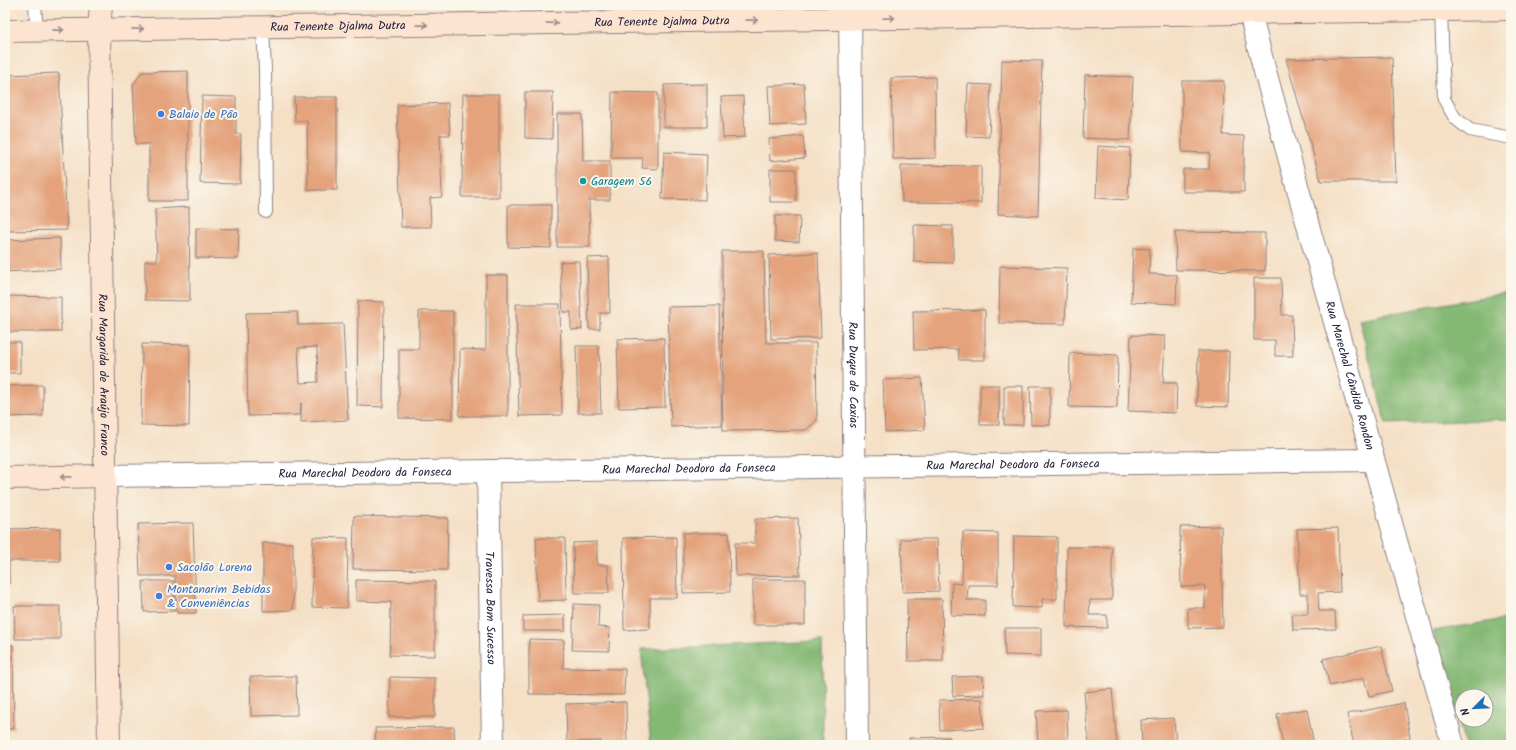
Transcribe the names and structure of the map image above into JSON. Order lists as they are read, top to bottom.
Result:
{
  "streets": {
    "main road": ["Rua Tenente Djalma Dutra", "Rua Margarida de Araújo Franco", "Rua Marechal Deodoro da Fonseca"],
    "street": ["Rua Duque de Caxias", "Rua Marechal Cândido Rondon", "Travessa Bom Sucesso"]
  },
  "crossings": [
    ["Rua Tenente Djalma Dutra", "Rua Margarida de Araújo Franco"],
    ["Rua Tenente Djalma Dutra", "Rua Duque de Caxias"],
    ["Rua Tenente Djalma Dutra", "Rua Marechal Cândido Rondon"],
    ["Rua Margarida de Araújo Franco", "Rua Marechal Deodoro da Fonseca"],
    ["Rua Duque de Caxias", "Rua Marechal Deodoro da Fonseca"],
    ["Rua Marechal Cândido Rondon", "Rua Marechal Deodoro da Fonseca"],
    ["Rua Marechal Deodoro da Fonseca", "Travessa Bom Sucesso"]
  ],
  "one_way": ["Rua Tenente Djalma Dutra"],
  "places": [
    "Balaio de Pão",
    "Garagem 56",
    "Sacolão Lorena",
    "Montanarim Bebidas & Conveniências"
  ],
  "north": "bottom left"
}
